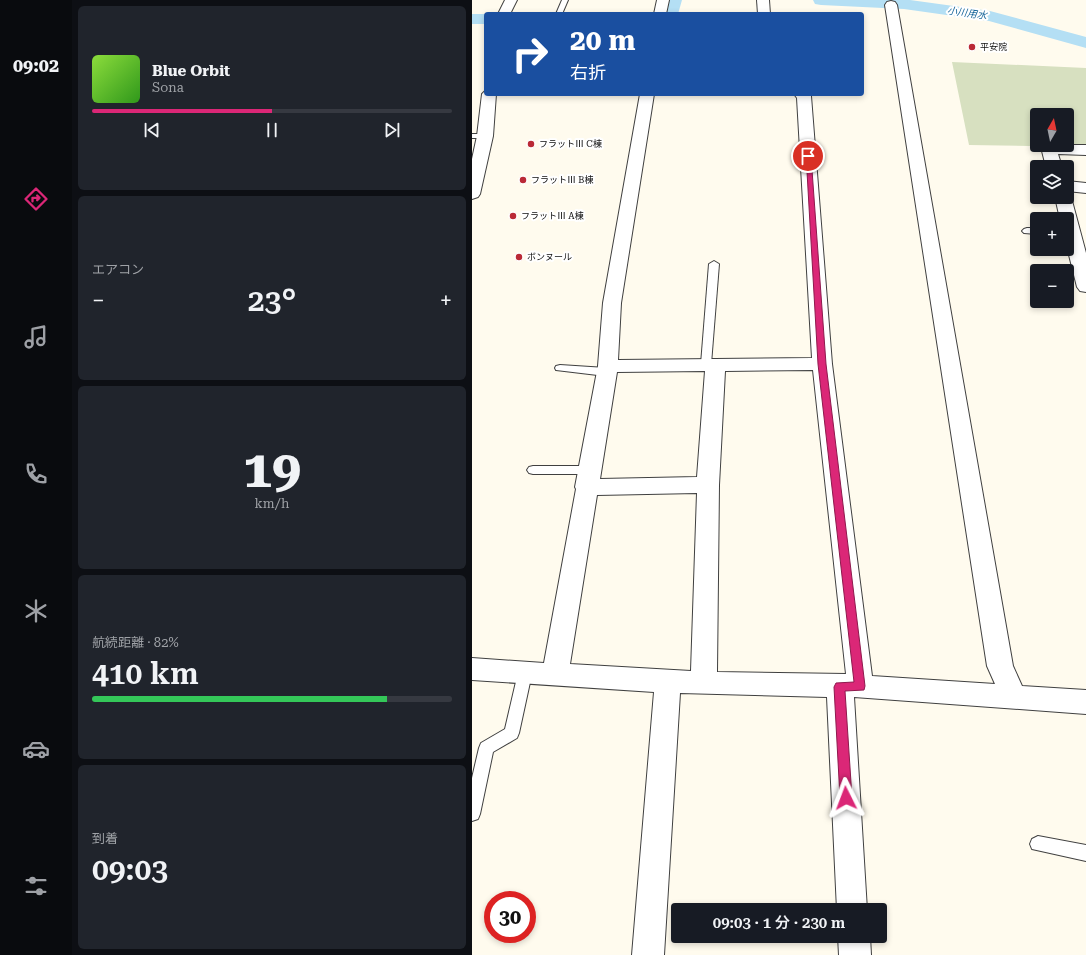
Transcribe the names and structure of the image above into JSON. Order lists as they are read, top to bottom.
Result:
{
  "water": ["小川用水"],
  "places": [
    "平安院",
    "フラットⅢ C棟",
    "フラットⅢ B棟",
    "フラットⅢ A棟",
    "ボンヌール"
  ],
  "north": "top",
  "page": {
    "tabs": "09:02",
    "turn": ["20 m", "右折"],
    "song": ["Blue Orbit", "Sona"],
    "map_buttons": ["+", "−"],
    "tile": [
      "エアコン",
      ["19", "km/h"],
      ["航続距離 · 82%", "410 km"],
      ["到着", "09:03"]
    ],
    "heat": ["−", "23°", "+"],
    "limit": "30",
    "trip": "09:03 · 1 分 · 230 m"
  }
}
